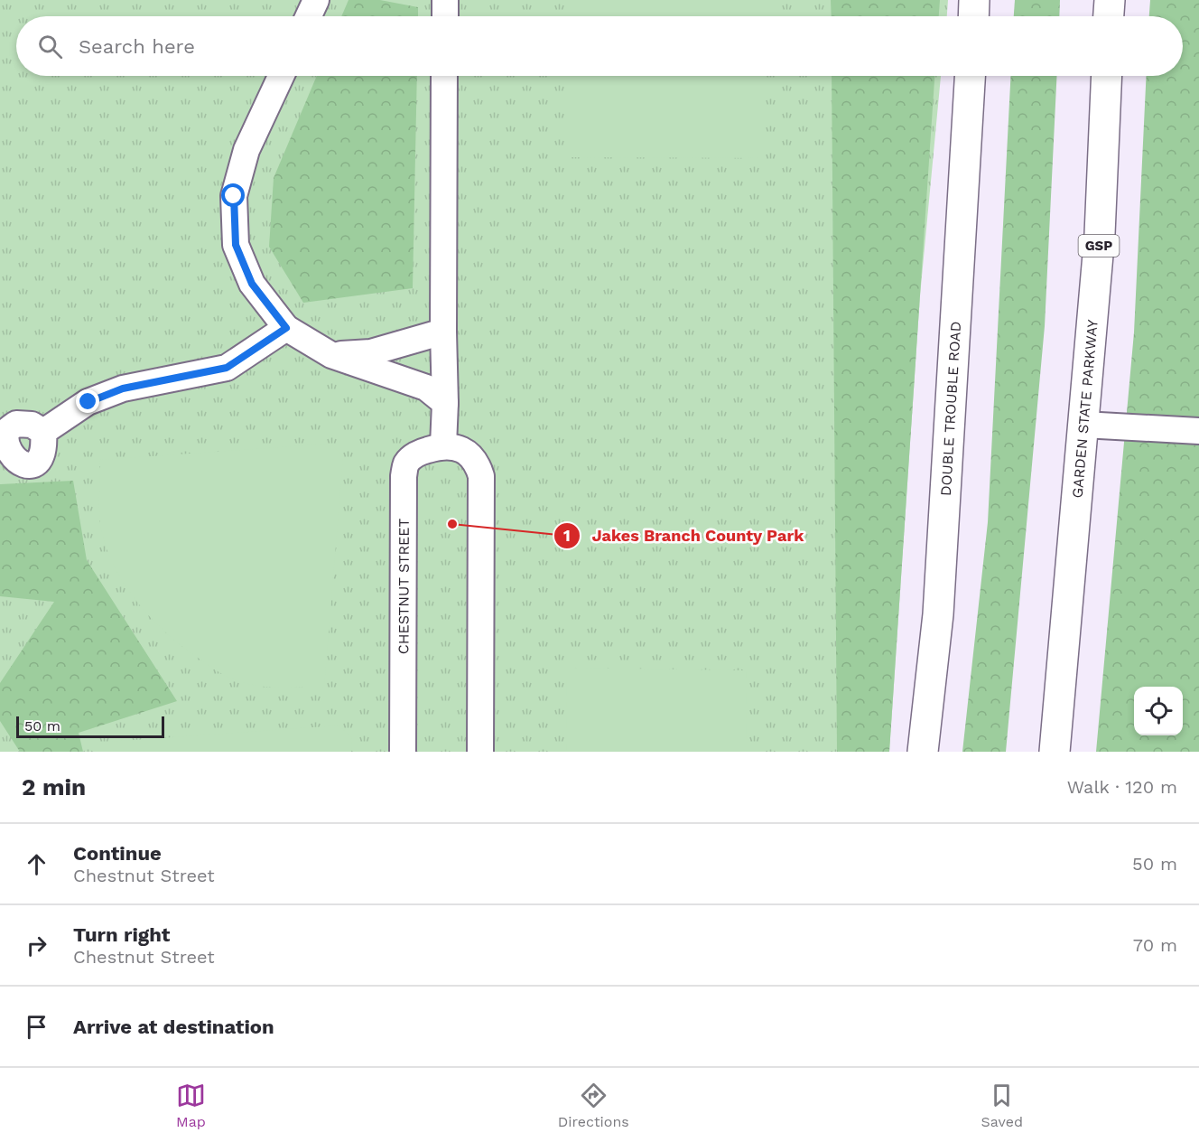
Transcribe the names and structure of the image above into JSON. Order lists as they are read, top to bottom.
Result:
{
  "streets": {
    "main road": ["GSP", "DOUBLE TROUBLE ROAD", "GARDEN STATE PARKWAY"],
    "street": ["CHESTNUT STREET"]
  },
  "places": ["Jakes Branch County Park"],
  "scale_bar": "50 m",
  "page": {
    "search": "Search here",
    "scale": "50 m",
    "heading": ["2 min", "Walk · 120 m"],
    "list": [
      ["Continue", "Chestnut Street", "50 m"],
      ["Turn right", "Chestnut Street", "70 m"],
      "Arrive at destination"
    ],
    "nav": ["Map", "Directions", "Saved"]
  }
}
